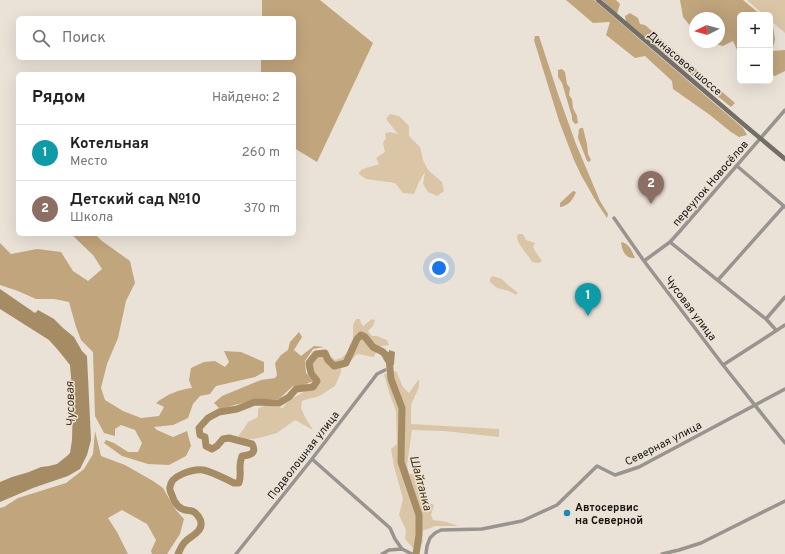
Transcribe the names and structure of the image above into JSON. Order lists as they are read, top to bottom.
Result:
{
  "streets": {
    "street": [
      "Динасовое шоссе",
      "переулок Новосёлов",
      "Чусовая улица",
      "Северная улица",
      "Подволошная улица"
    ]
  },
  "crossings": [
    ["Динасовое шоссе", "переулок Новосёлов"],
    ["переулок Новосёлов", "Чусовая улица"],
    ["Чусовая улица", "Северная улица"]
  ],
  "water": ["Чусовая", "Шайтанка"],
  "places": ["Автосервис на Северной"],
  "north": "left",
  "page": {
    "map_buttons": ["+", "−"],
    "search": "Поиск",
    "heading": ["Рядом", "Найдено: 2"],
    "list": [
      {
        "mark": "1",
        "name": "Котельная",
        "note": "Место",
        "value": "260 m"
      },
      {
        "mark": "2",
        "name": "Детский сад №10",
        "note": "Школа",
        "value": "370 m"
      }
    ],
    "pins": ["2", "1"]
  }
}
